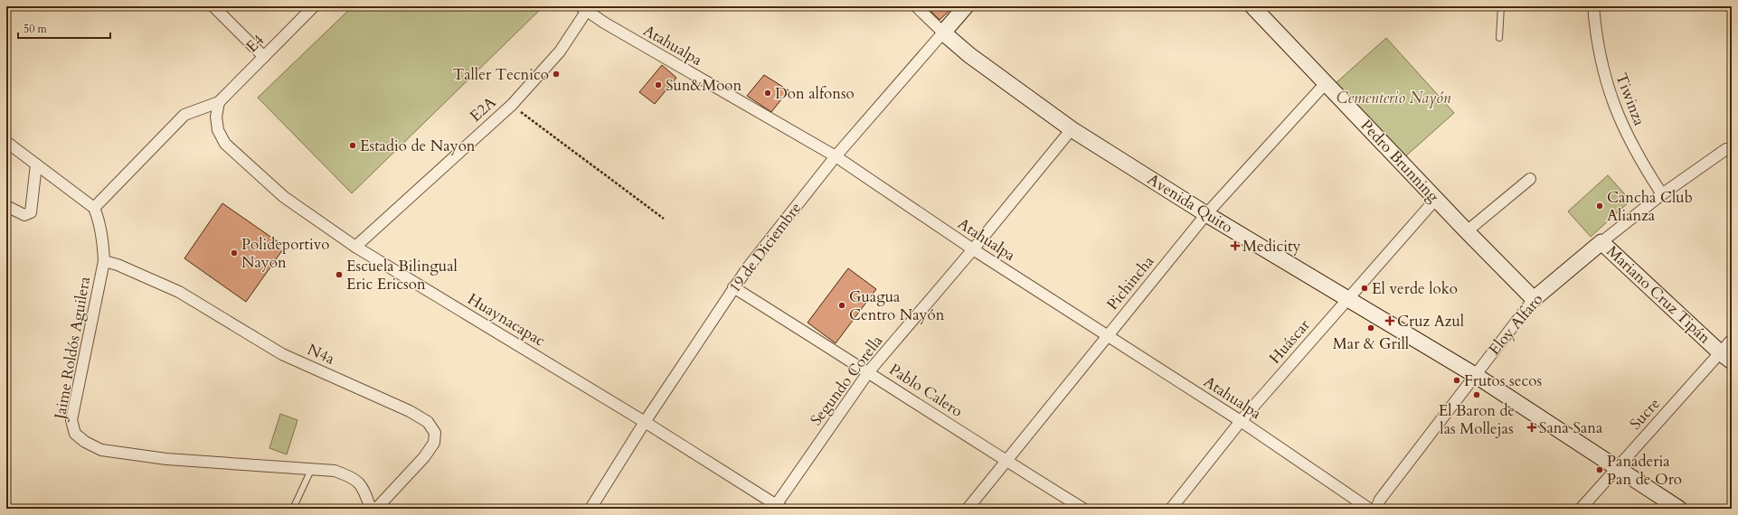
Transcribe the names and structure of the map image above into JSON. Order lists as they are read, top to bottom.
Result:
{
  "streets": {
    "street": [
      "E4",
      "Atahualpa",
      "Tiwinza",
      "E2A",
      "Pedro Brunning",
      "Avenida Quito",
      "19 de Diciembre",
      "Pichincha",
      "Mariano Cruz Tipán",
      "Huaynacapac",
      "Eloy Alfaro",
      "Huáscar",
      "Jaime Roldós Aguilera",
      "N4a",
      "Segundo Corella",
      "Pablo Calero",
      "Sucre"
    ]
  },
  "crossings": [
    ["E4", "Huaynacapac"],
    ["Atahualpa", "E2A"],
    ["Atahualpa", "19 de Diciembre"],
    ["Atahualpa", "Pichincha"],
    ["Atahualpa", "Huáscar"],
    ["Atahualpa", "Segundo Corella"],
    ["Tiwinza", "Eloy Alfaro"],
    ["E2A", "Huaynacapac"],
    ["Pedro Brunning", "Pichincha"],
    ["Pedro Brunning", "Eloy Alfaro"],
    ["Pedro Brunning", "Huáscar"],
    ["Avenida Quito", "19 de Diciembre"],
    ["Avenida Quito", "Pichincha"],
    ["Avenida Quito", "Eloy Alfaro"],
    ["Avenida Quito", "Huáscar"],
    ["Avenida Quito", "Segundo Corella"],
    ["Avenida Quito", "Sucre"],
    ["19 de Diciembre", "Huaynacapac"],
    ["19 de Diciembre", "Pablo Calero"],
    ["Pichincha", "Pablo Calero"],
    ["Mariano Cruz Tipán", "Eloy Alfaro"],
    ["Mariano Cruz Tipán", "Sucre"],
    ["Huaynacapac", "Segundo Corella"],
    ["Jaime Roldós Aguilera", "N4a"],
    ["Segundo Corella", "Pablo Calero"]
  ],
  "parks": ["Cementerio Nayón"],
  "places": {
    "other": [
      "Taller Tecnico",
      "Sun&Moon",
      "Don alfonso",
      "Estadio de Nayon",
      "Cancha Club Alianza",
      "Polideportivo Nayon",
      "Escuela Bilingual Eric Ericson",
      "El verde loko",
      "Guagua Centro Nayón",
      "Mar & Grill",
      "Frutos secos",
      "El Baron de las Mollejas",
      "Panaderia Pan de Oro"
    ],
    "health": ["Medicity", "Cruz Azul", "Sana Sana"]
  },
  "scale_bar": "50 m"
}
